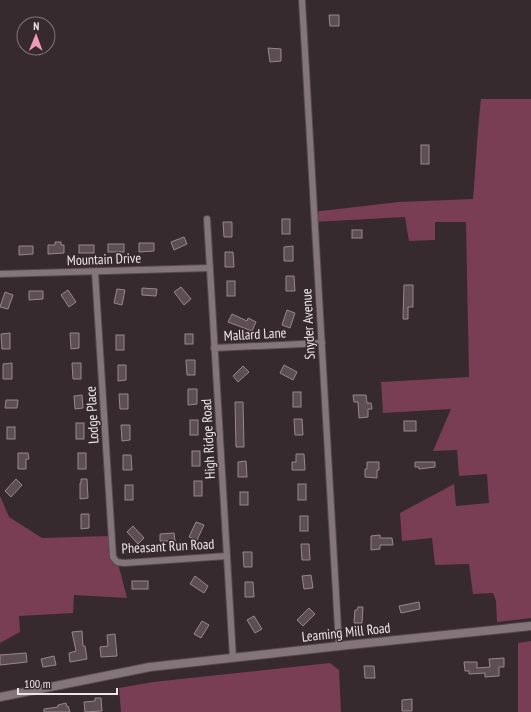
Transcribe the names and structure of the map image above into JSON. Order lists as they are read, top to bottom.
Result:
{
  "streets": {
    "street": [
      "Mountain Drive",
      "Snyder Avenue",
      "Mallard Lane",
      "Lodge Place",
      "High Ridge Road",
      "Pheasant Run Road",
      "Leaming Mill Road"
    ]
  },
  "crossings": [
    ["Mountain Drive", "Lodge Place"],
    ["Mountain Drive", "High Ridge Road"],
    ["Snyder Avenue", "Mallard Lane"],
    ["Snyder Avenue", "Leaming Mill Road"],
    ["Mallard Lane", "High Ridge Road"],
    ["Lodge Place", "Pheasant Run Road"],
    ["High Ridge Road", "Pheasant Run Road"],
    ["High Ridge Road", "Leaming Mill Road"]
  ],
  "scale_bar": "100 m",
  "north": "top"
}
